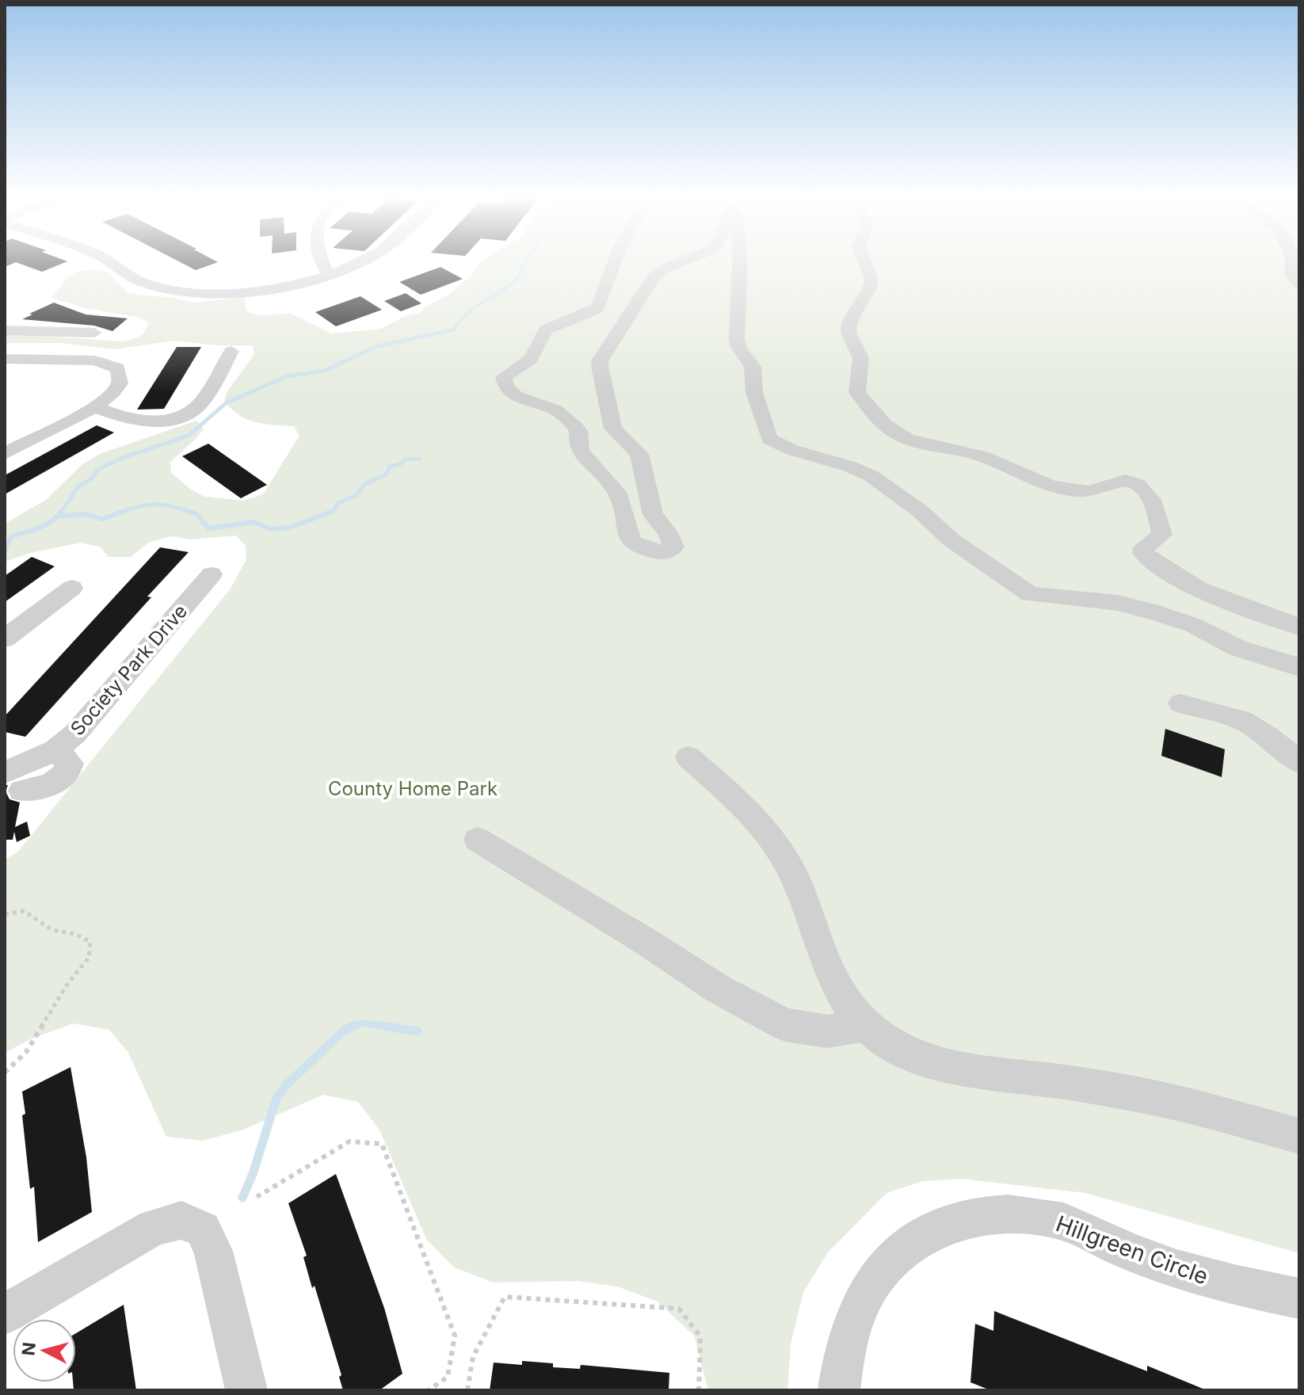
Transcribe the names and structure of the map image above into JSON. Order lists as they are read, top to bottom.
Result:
{
  "streets": {
    "street": ["Society Park Drive", "Hillgreen Circle"]
  },
  "parks": ["County Home Park"],
  "north": "left"
}
